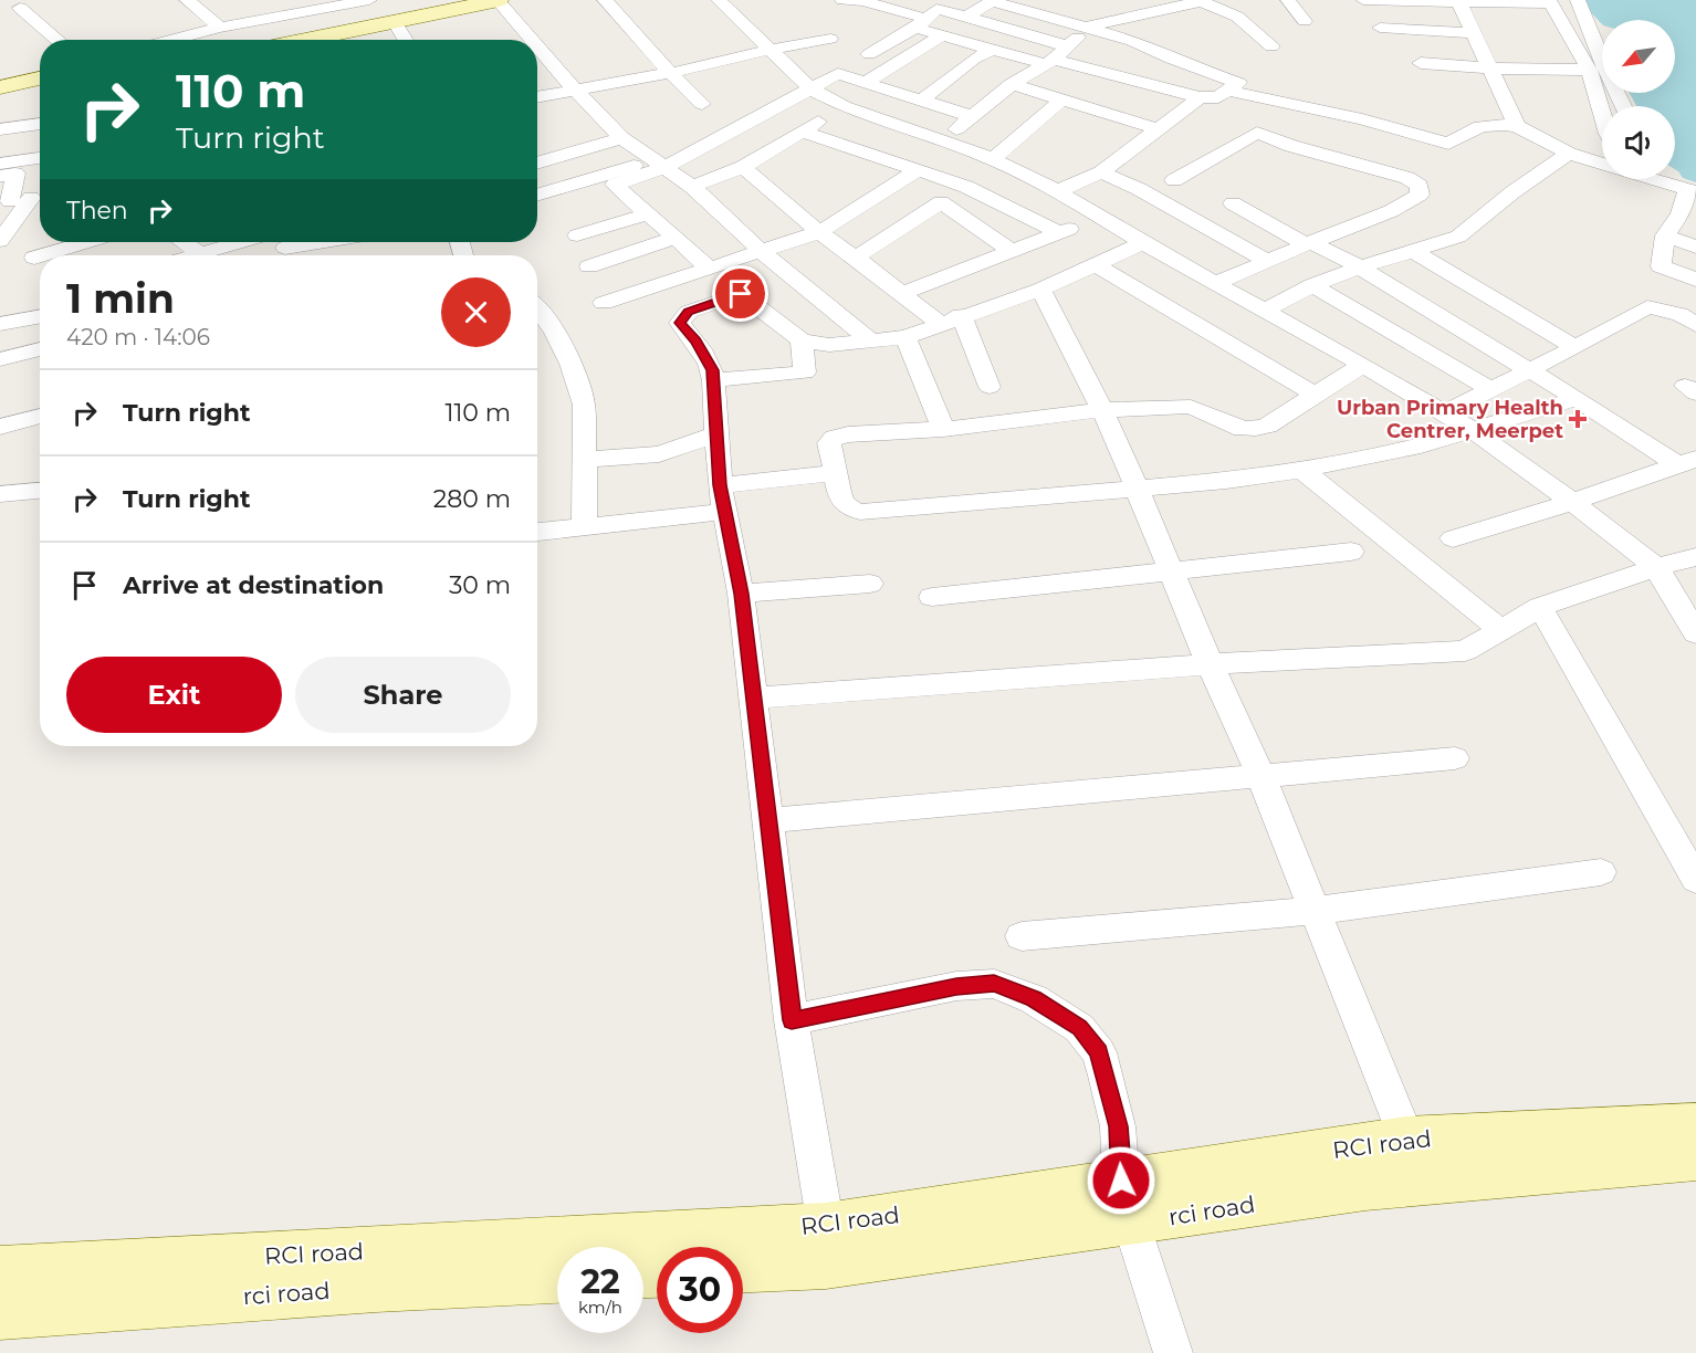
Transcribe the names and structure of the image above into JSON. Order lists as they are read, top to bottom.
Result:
{
  "streets": {
    "main road": ["RCI road", "rci road"]
  },
  "crossings": [
    ["RCI road", "rci road"]
  ],
  "places": {
    "health": ["Urban Primary Health Centrer, Meerpet"]
  },
  "north": "bottom left",
  "page": {
    "turn": ["110 m", "Turn right"],
    "then": "Then",
    "heading": ["1 min", "420 m · 14:06"],
    "list": [
      {
        "name": "Turn right",
        "value": "110 m"
      },
      {
        "name": "Turn right",
        "value": "280 m"
      },
      {
        "name": "Arrive at destination",
        "value": "30 m"
      }
    ],
    "buttons": ["Exit", "Share"],
    "speed": "22 km/h",
    "limit": "30"
  }
}
